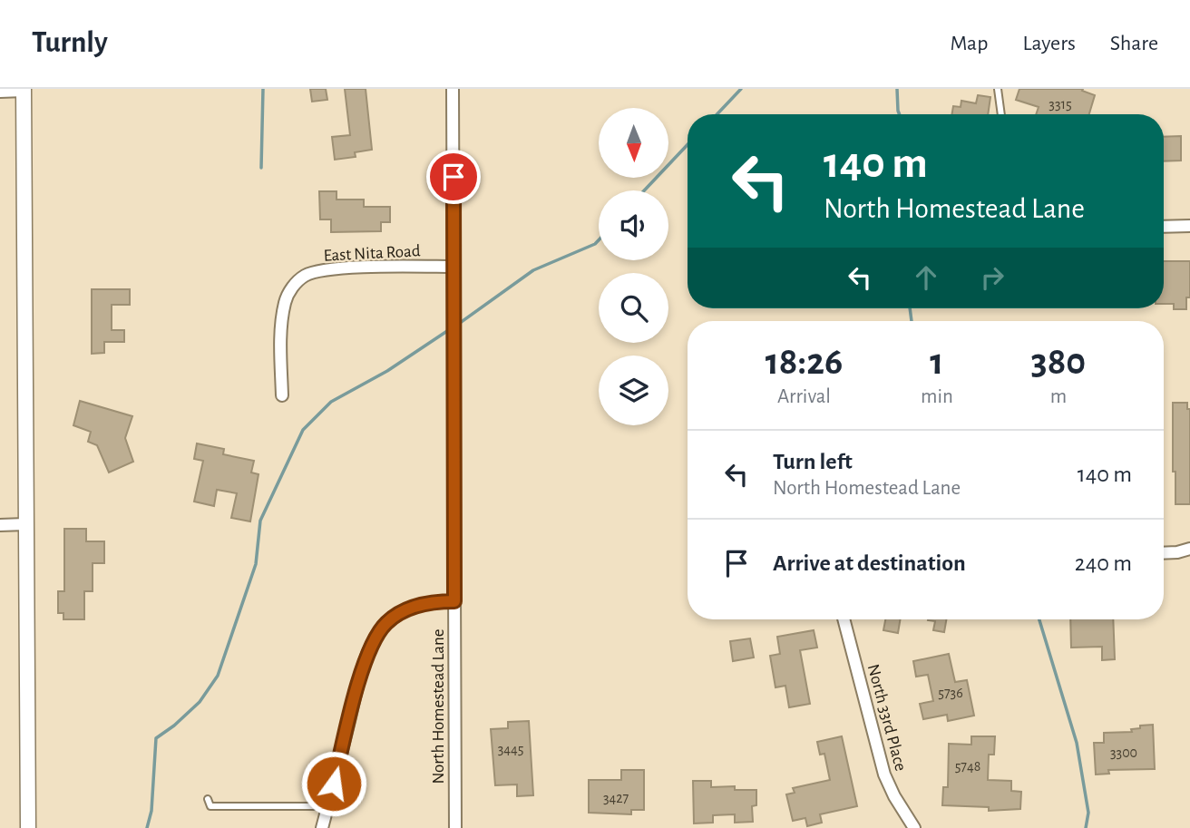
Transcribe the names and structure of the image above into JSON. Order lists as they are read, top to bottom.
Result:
{
  "streets": {
    "street": ["East Nita Road", "North Homestead Lane", "North 33rd Place"]
  },
  "crossings": [
    ["East Nita Road", "North Homestead Lane"]
  ],
  "house_numbers": [
    "3315",
    "5736",
    "3445",
    "3300",
    "5748",
    "3427"
  ],
  "north": "bottom",
  "page": {
    "header": "Turnly",
    "nav": ["Map", "Layers", "Share"],
    "turn": ["140 m", "North Homestead Lane"],
    "eta": [
      "18:26",
      "Arrival",
      "1",
      "min",
      "380",
      "m"
    ],
    "list": [
      {
        "name": "Turn left",
        "note": "North Homestead Lane",
        "value": "140 m"
      },
      {
        "name": "Arrive at destination",
        "value": "240 m"
      }
    ]
  }
}
